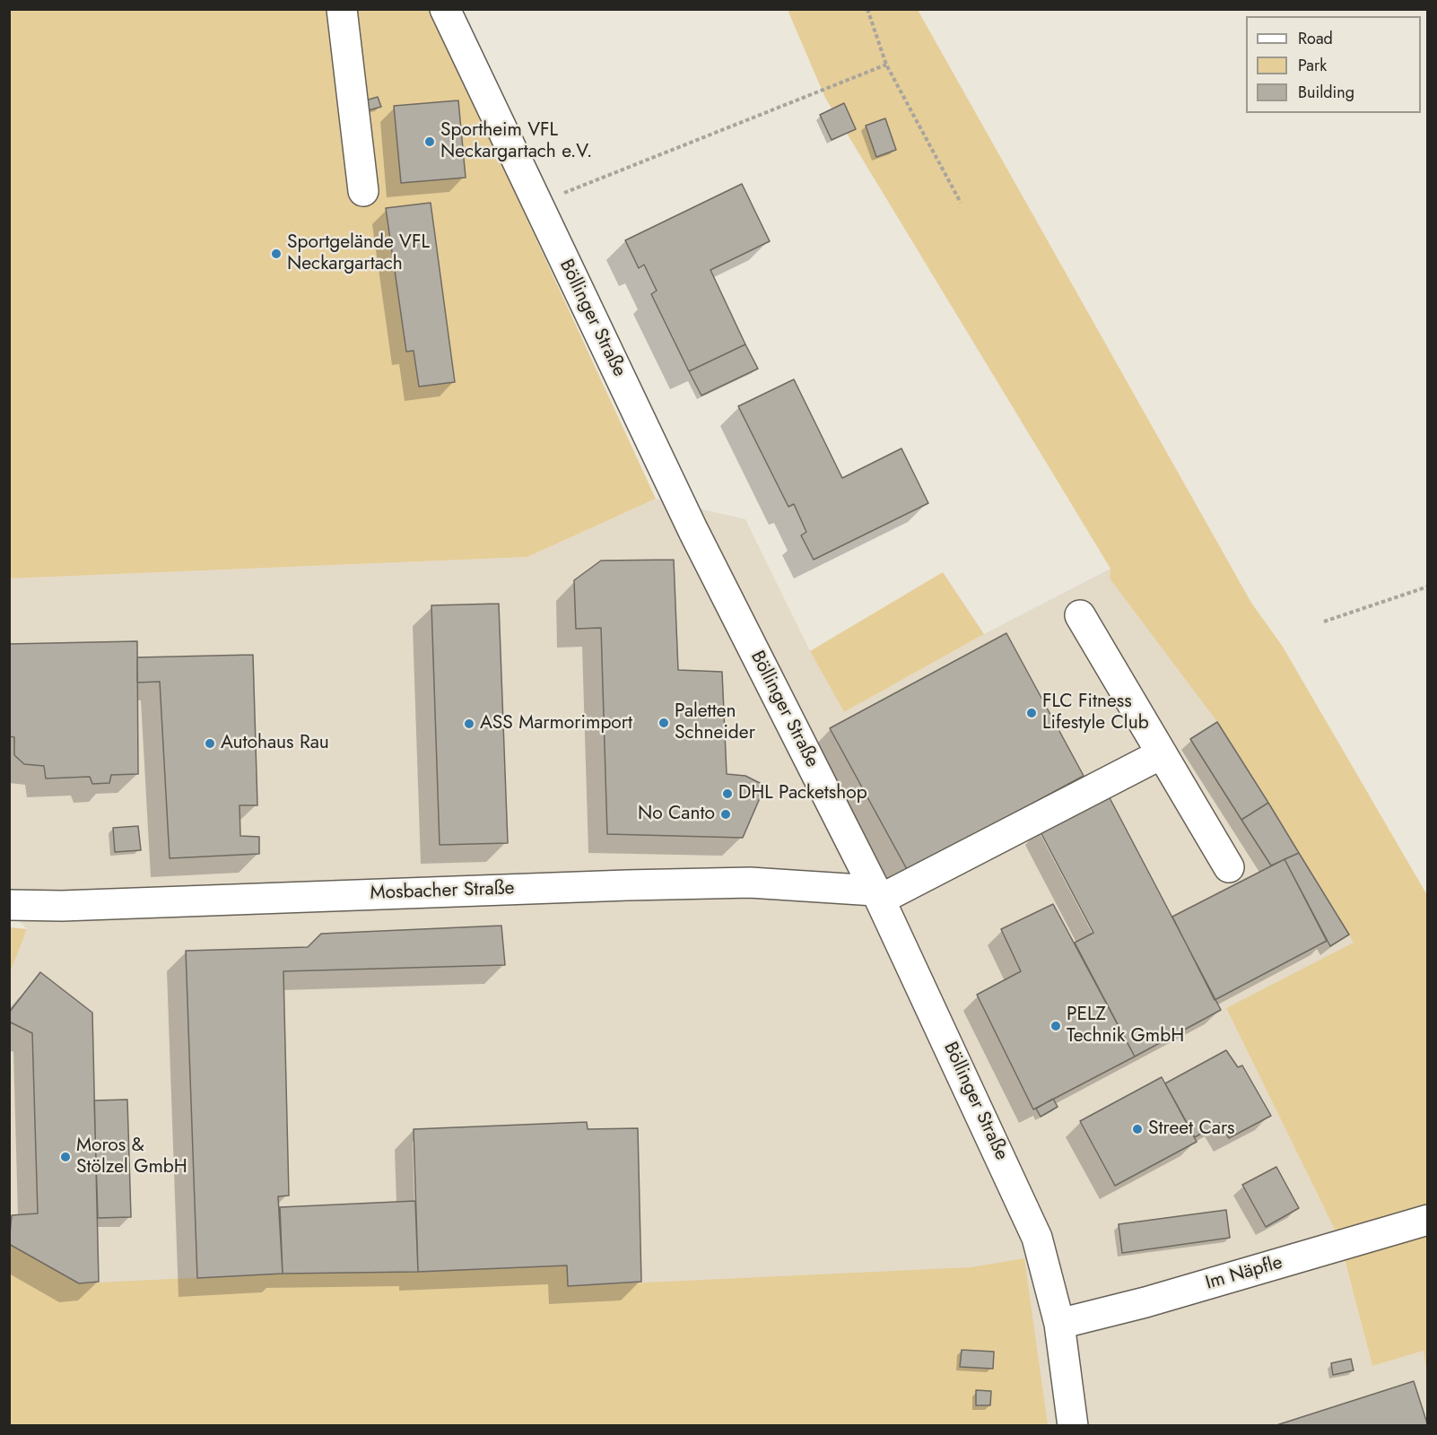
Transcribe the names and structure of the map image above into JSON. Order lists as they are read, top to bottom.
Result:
{
  "streets": {
    "street": ["Böllinger Straße", "Mosbacher Straße", "Im Näpfle"]
  },
  "crossings": [
    ["Böllinger Straße", "Mosbacher Straße"],
    ["Böllinger Straße", "Im Näpfle"]
  ],
  "places": [
    "Sportheim VFL Neckargartach e.V.",
    "Sportgelände VFL Neckargartach",
    "FLC Fitness Lifestyle Club",
    "Paletten Schneider",
    "ASS Marmorimport",
    "Autohaus Rau",
    "DHL Packetshop",
    "No Canto",
    "PELZ Technik GmbH",
    "Street Cars",
    "Moros & Stölzel GmbH"
  ],
  "legend": ["Road", "Park", "Building"]
}
